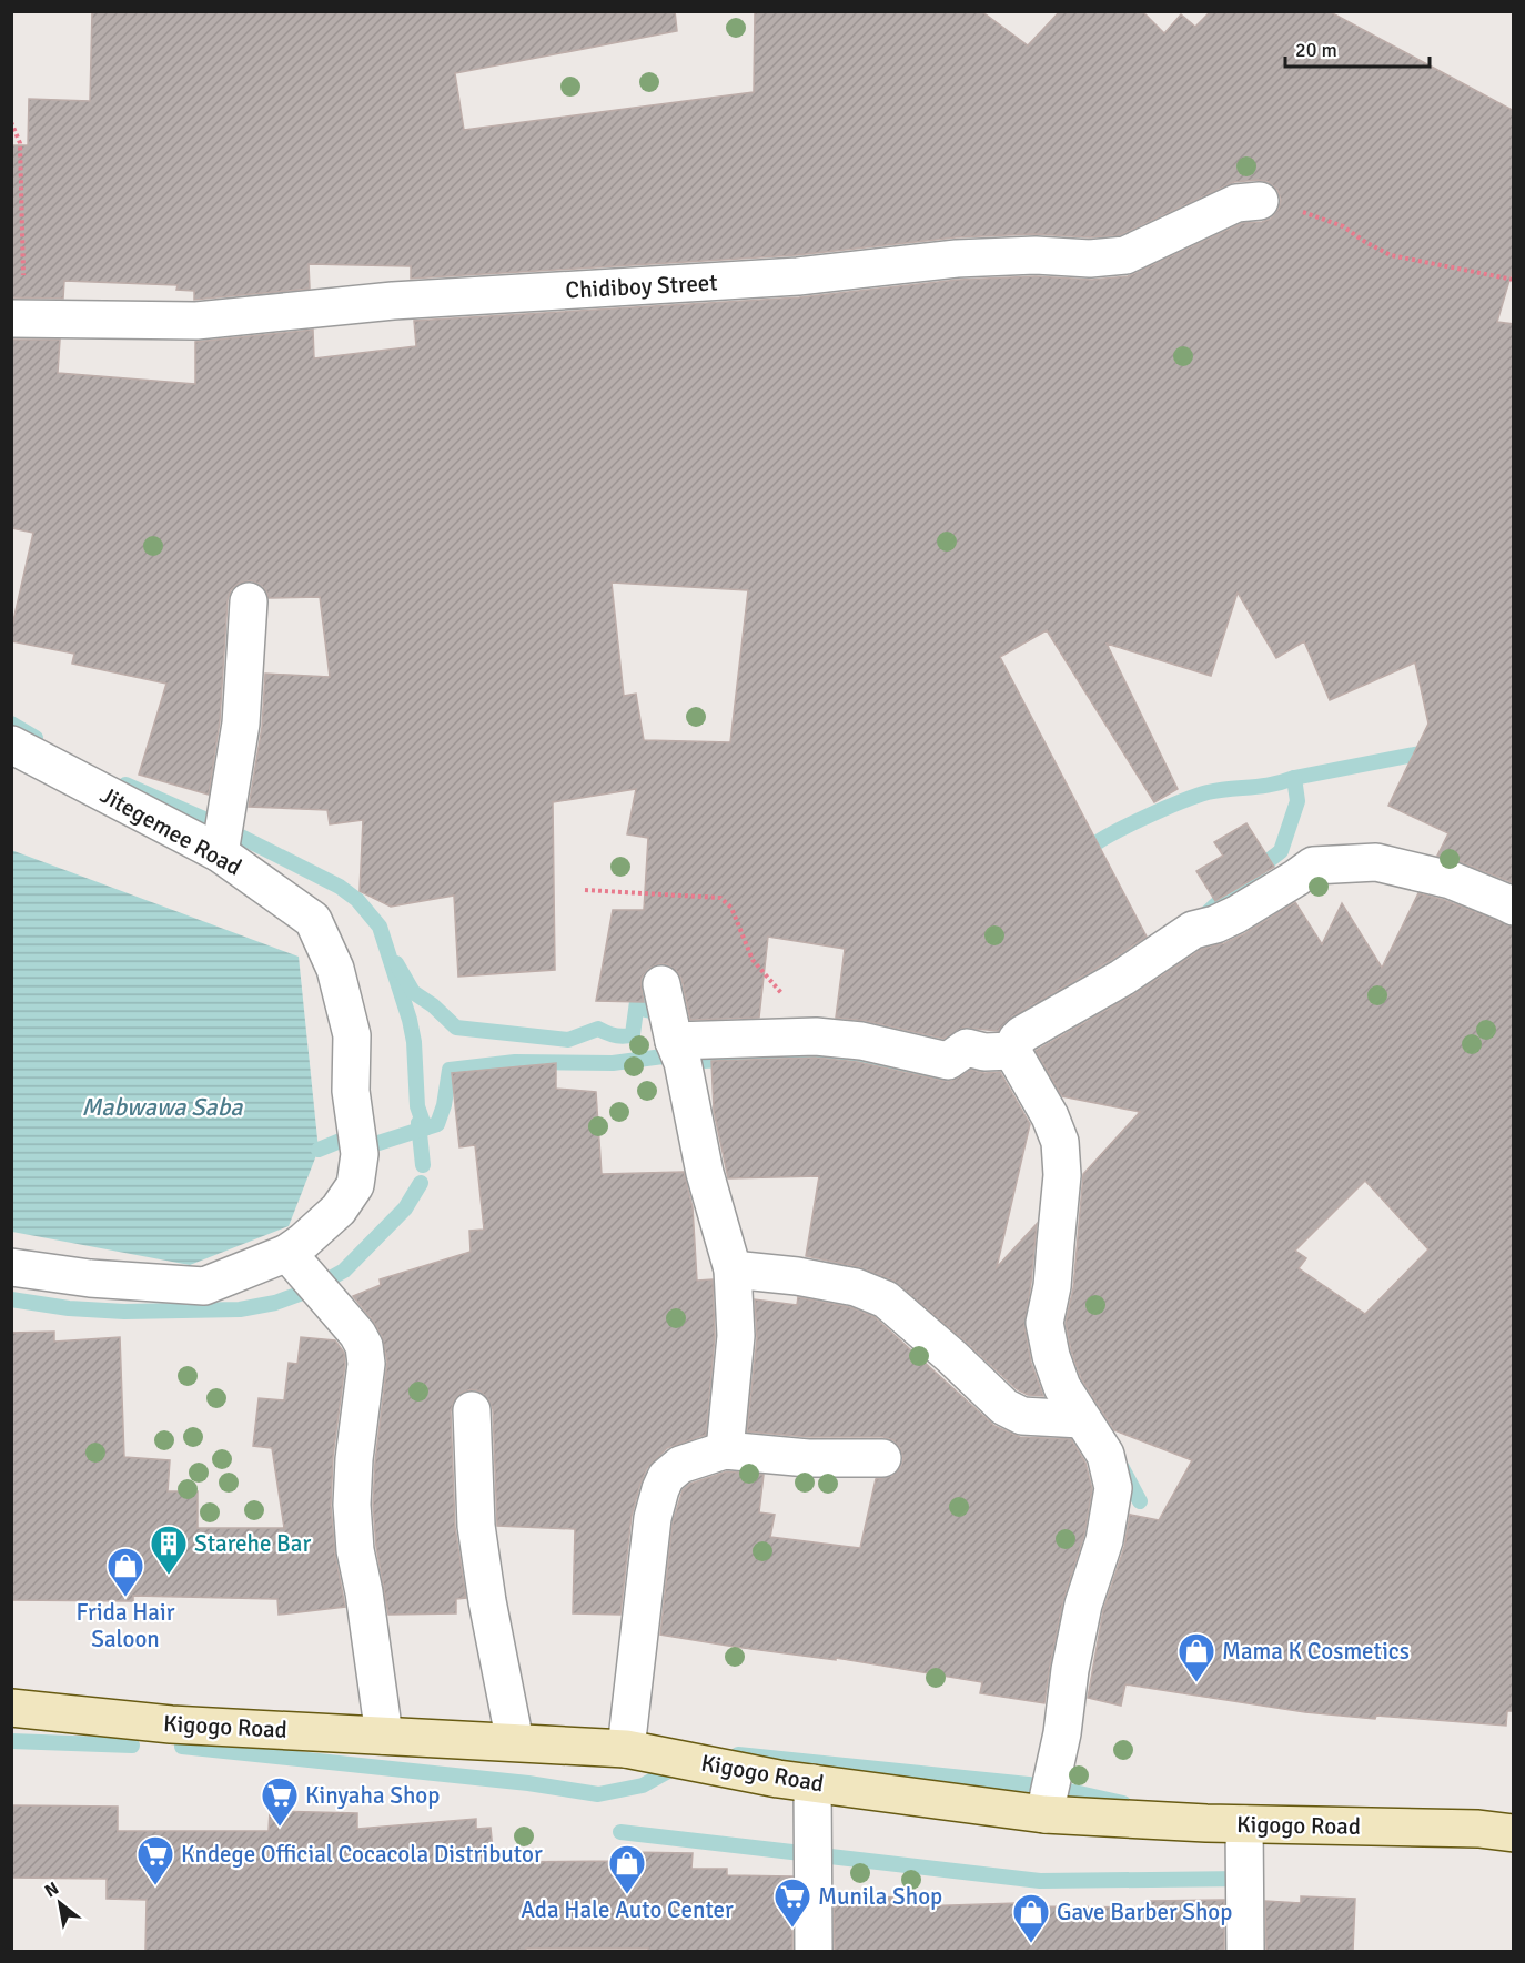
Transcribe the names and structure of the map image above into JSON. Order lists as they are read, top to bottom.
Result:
{
  "streets": {
    "main road": ["Kigogo Road"],
    "street": ["Chidiboy Street", "Jitegemee Road"]
  },
  "water": ["Mabwawa Saba"],
  "places": {
    "building": ["Starehe Bar"],
    "shop": [
      "Frida Hair Saloon",
      "Mama K Cosmetics",
      "Ada Hale Auto Center",
      "Gave Barber Shop"
    ],
    "supermarket": ["Kinyaha Shop", "Kndege Official Cocacola Distributor", "Munila Shop"]
  },
  "scale_bar": "20 m",
  "north": "top left"
}
